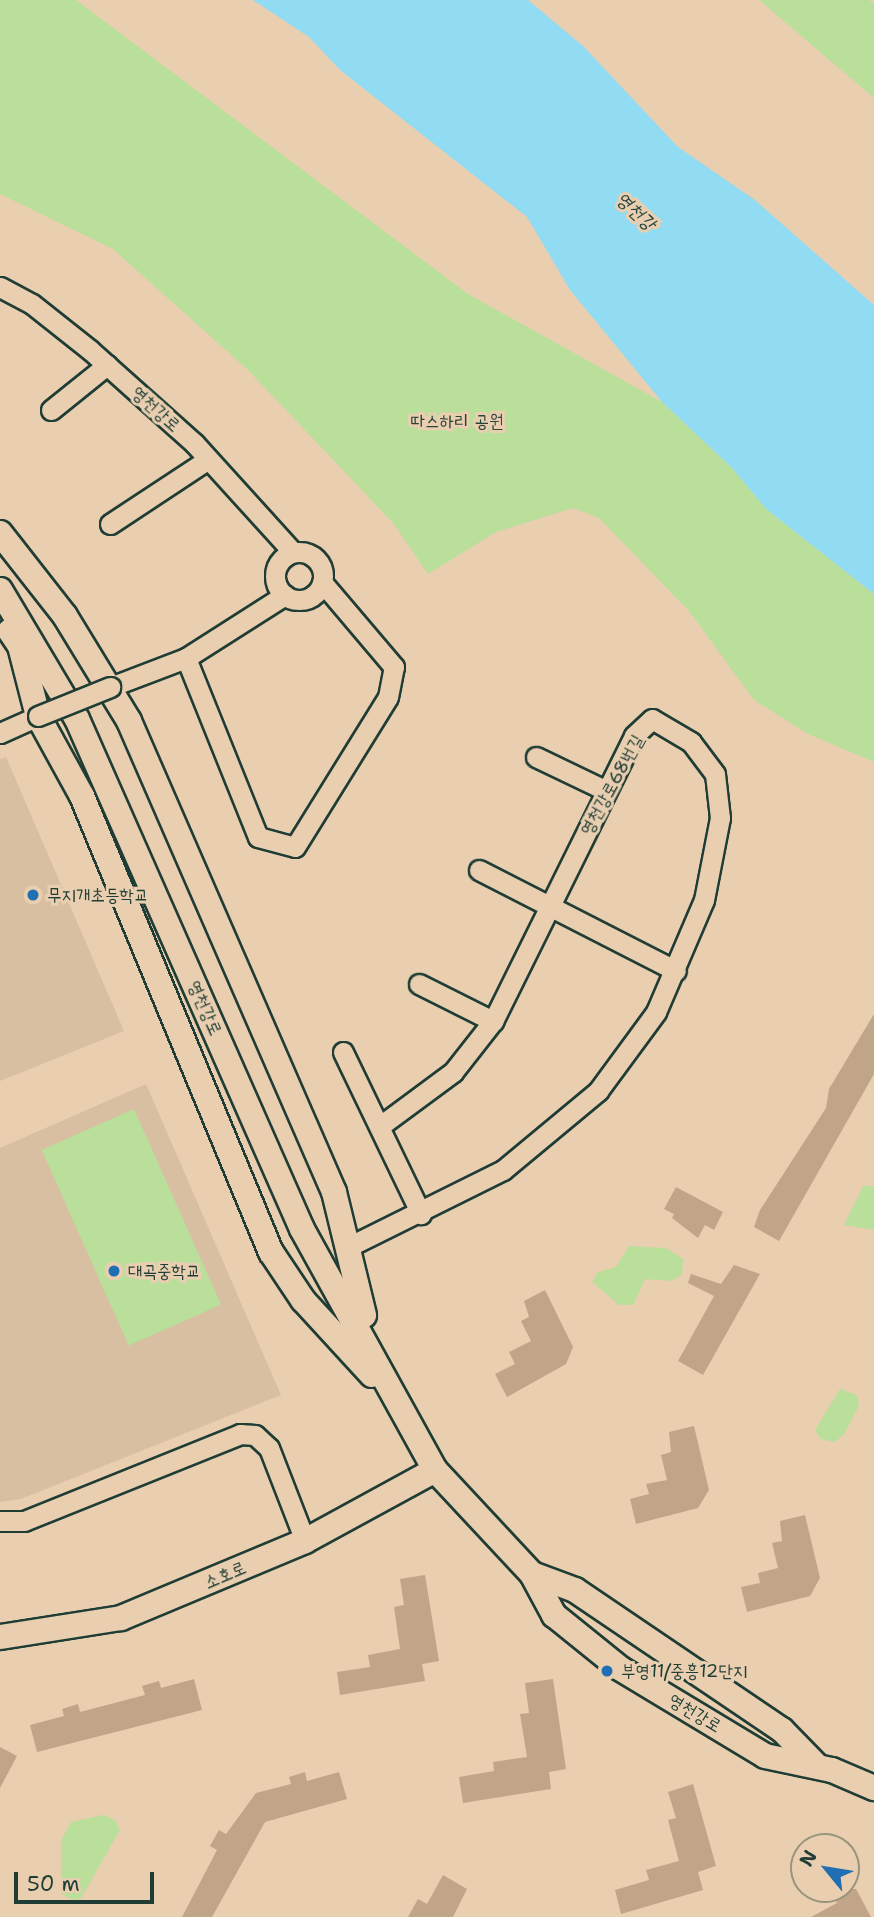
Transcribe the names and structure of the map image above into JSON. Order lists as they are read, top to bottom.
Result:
{
  "streets": {
    "street": ["영천강로", "영천강로68번길", "소호로"]
  },
  "crossings": [
    ["영천강로", "영천강로68번길"],
    ["영천강로", "소호로"]
  ],
  "water": ["영천강"],
  "parks": ["따스하리 공원"],
  "places": ["무지개초등학교", "대곡중학교", "부영11/중흥12단지"],
  "scale_bar": "50 m",
  "north": "top left"
}
